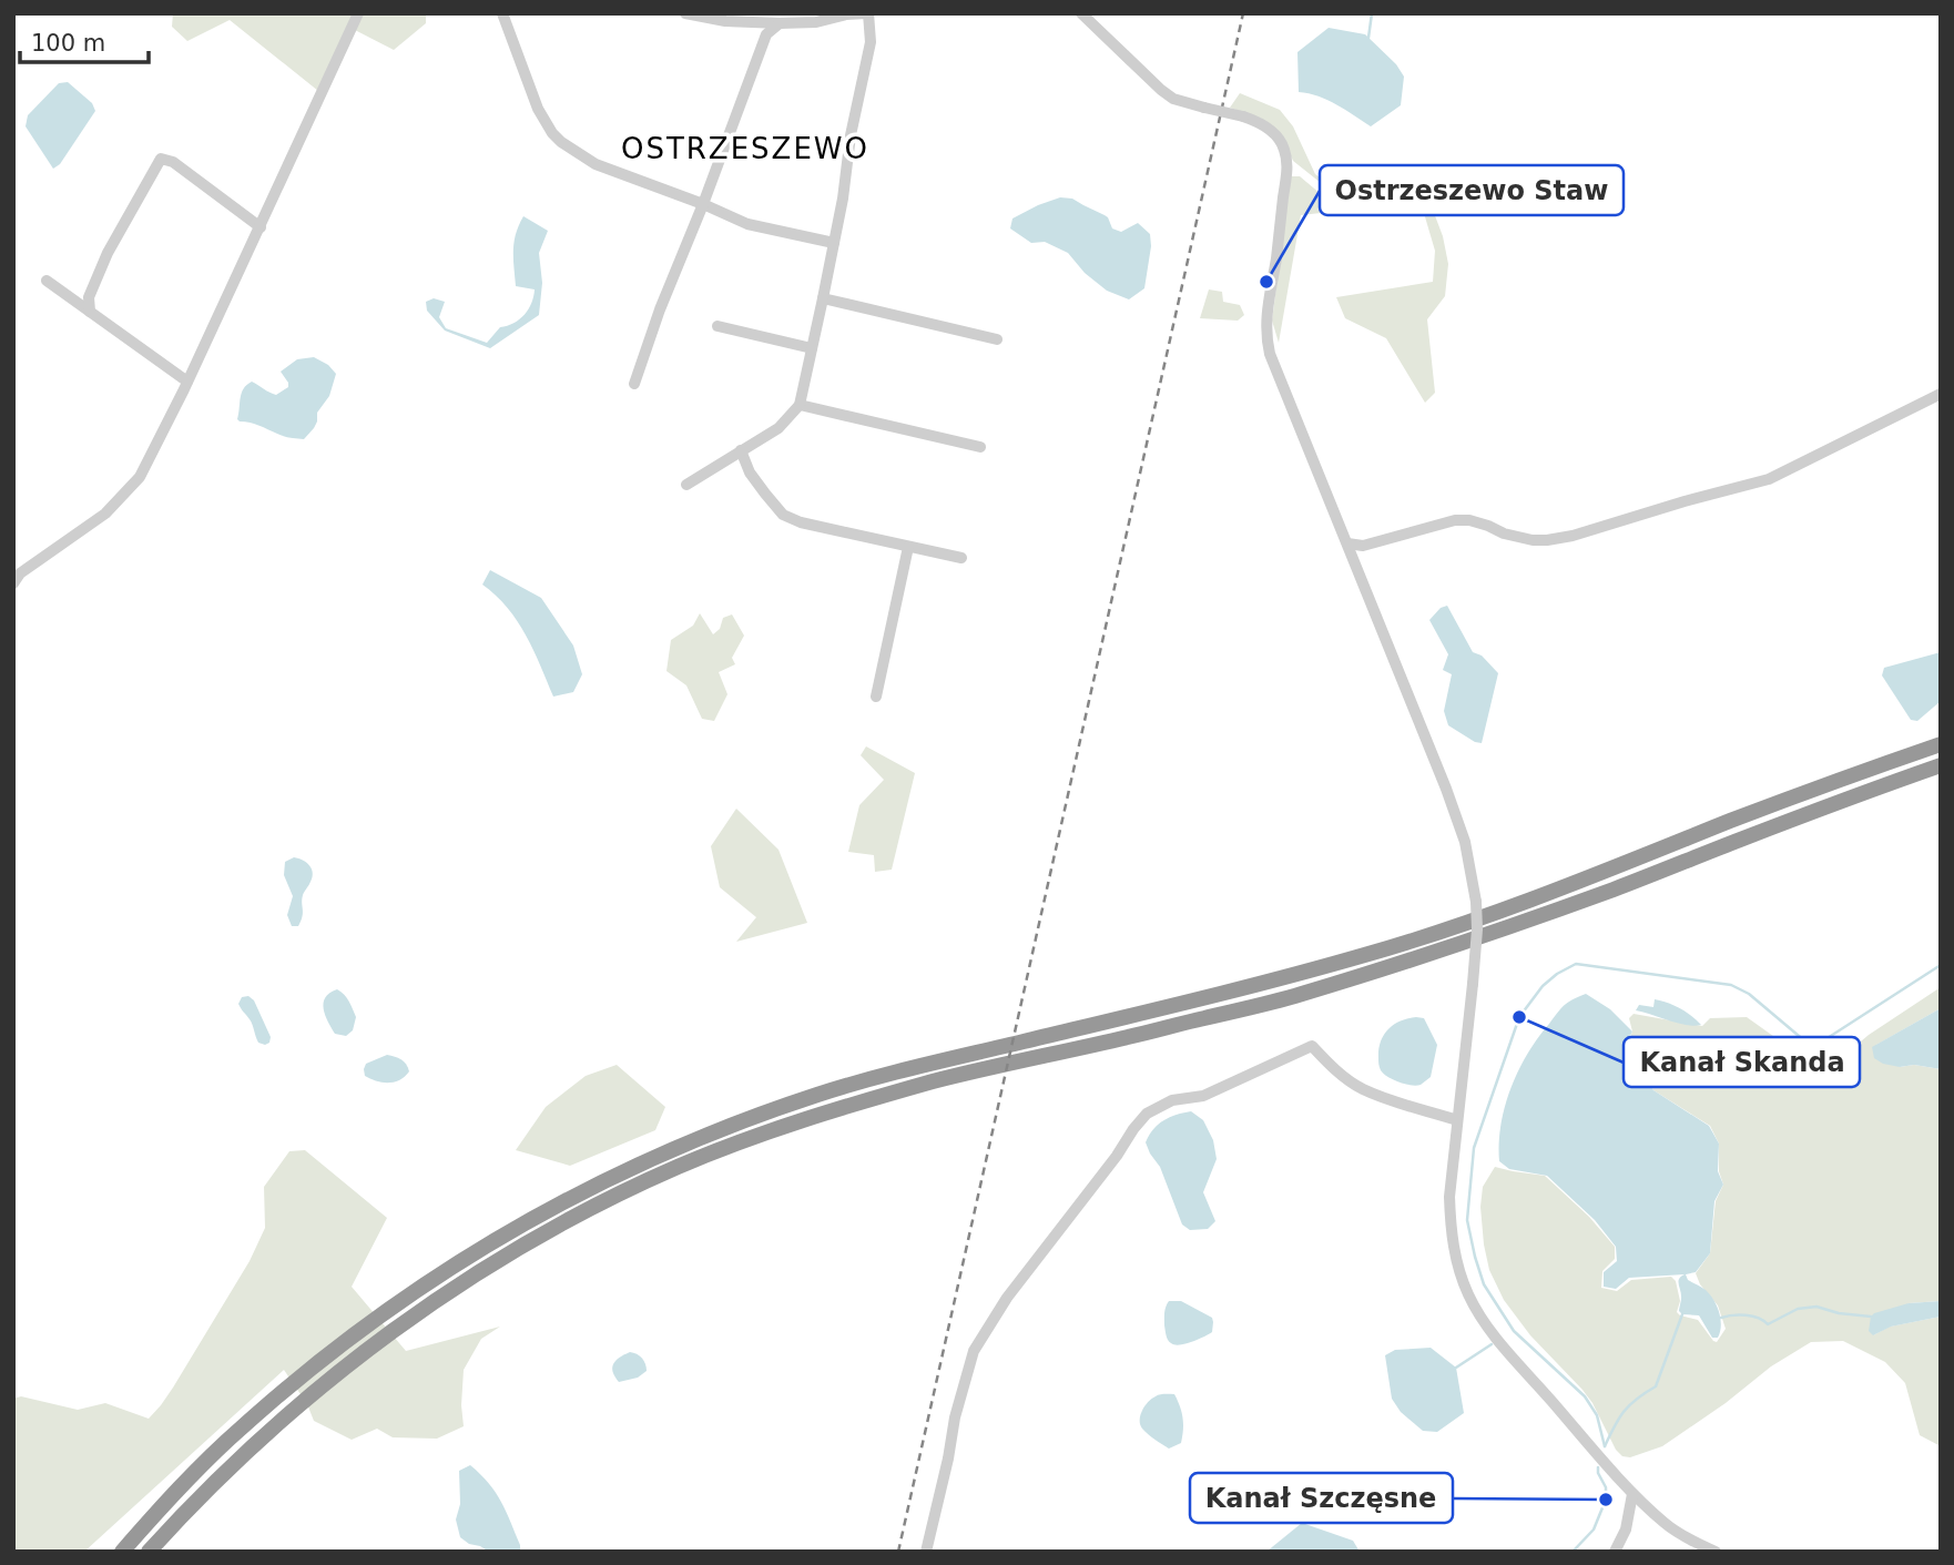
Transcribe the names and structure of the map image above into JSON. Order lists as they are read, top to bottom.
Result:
{
  "districts": ["OSTRZESZEWO"],
  "places": ["Ostrzeszewo Staw", "Kanał Skanda", "Kanał Szczęsne"],
  "scale_bar": "100 m"
}
